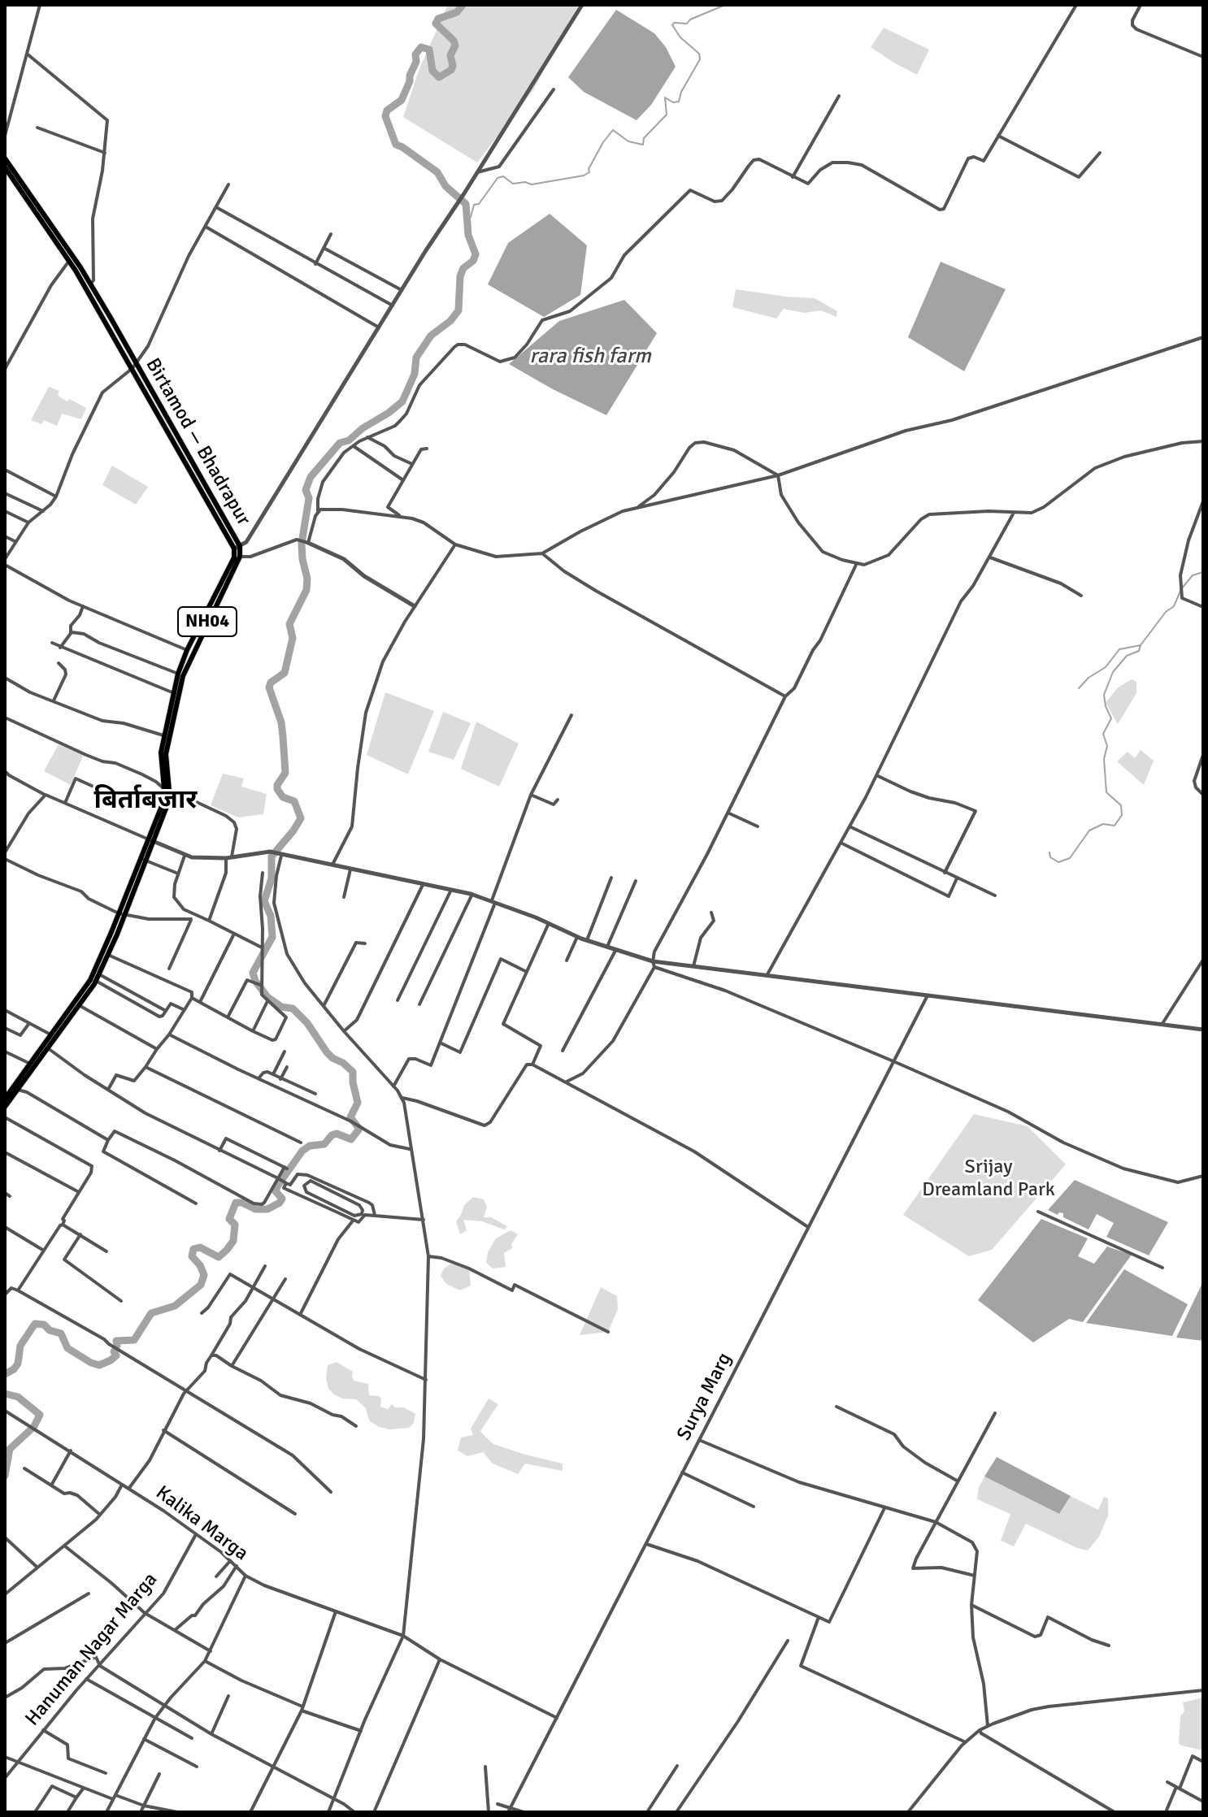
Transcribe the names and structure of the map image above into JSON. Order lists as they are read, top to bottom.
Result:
{
  "streets": {
    "main road": ["Birtamod — Bhadrapur", "NH04"],
    "street": ["Surya Marg", "Kalika Marga", "Hanuman Nagar Marga"]
  },
  "crossings": [
    ["Kalika Marga", "Hanuman Nagar Marga"]
  ],
  "districts": ["बिर्ताबजार"],
  "water": ["rara fish farm"],
  "parks": ["Srijay Dreamland Park"]
}
